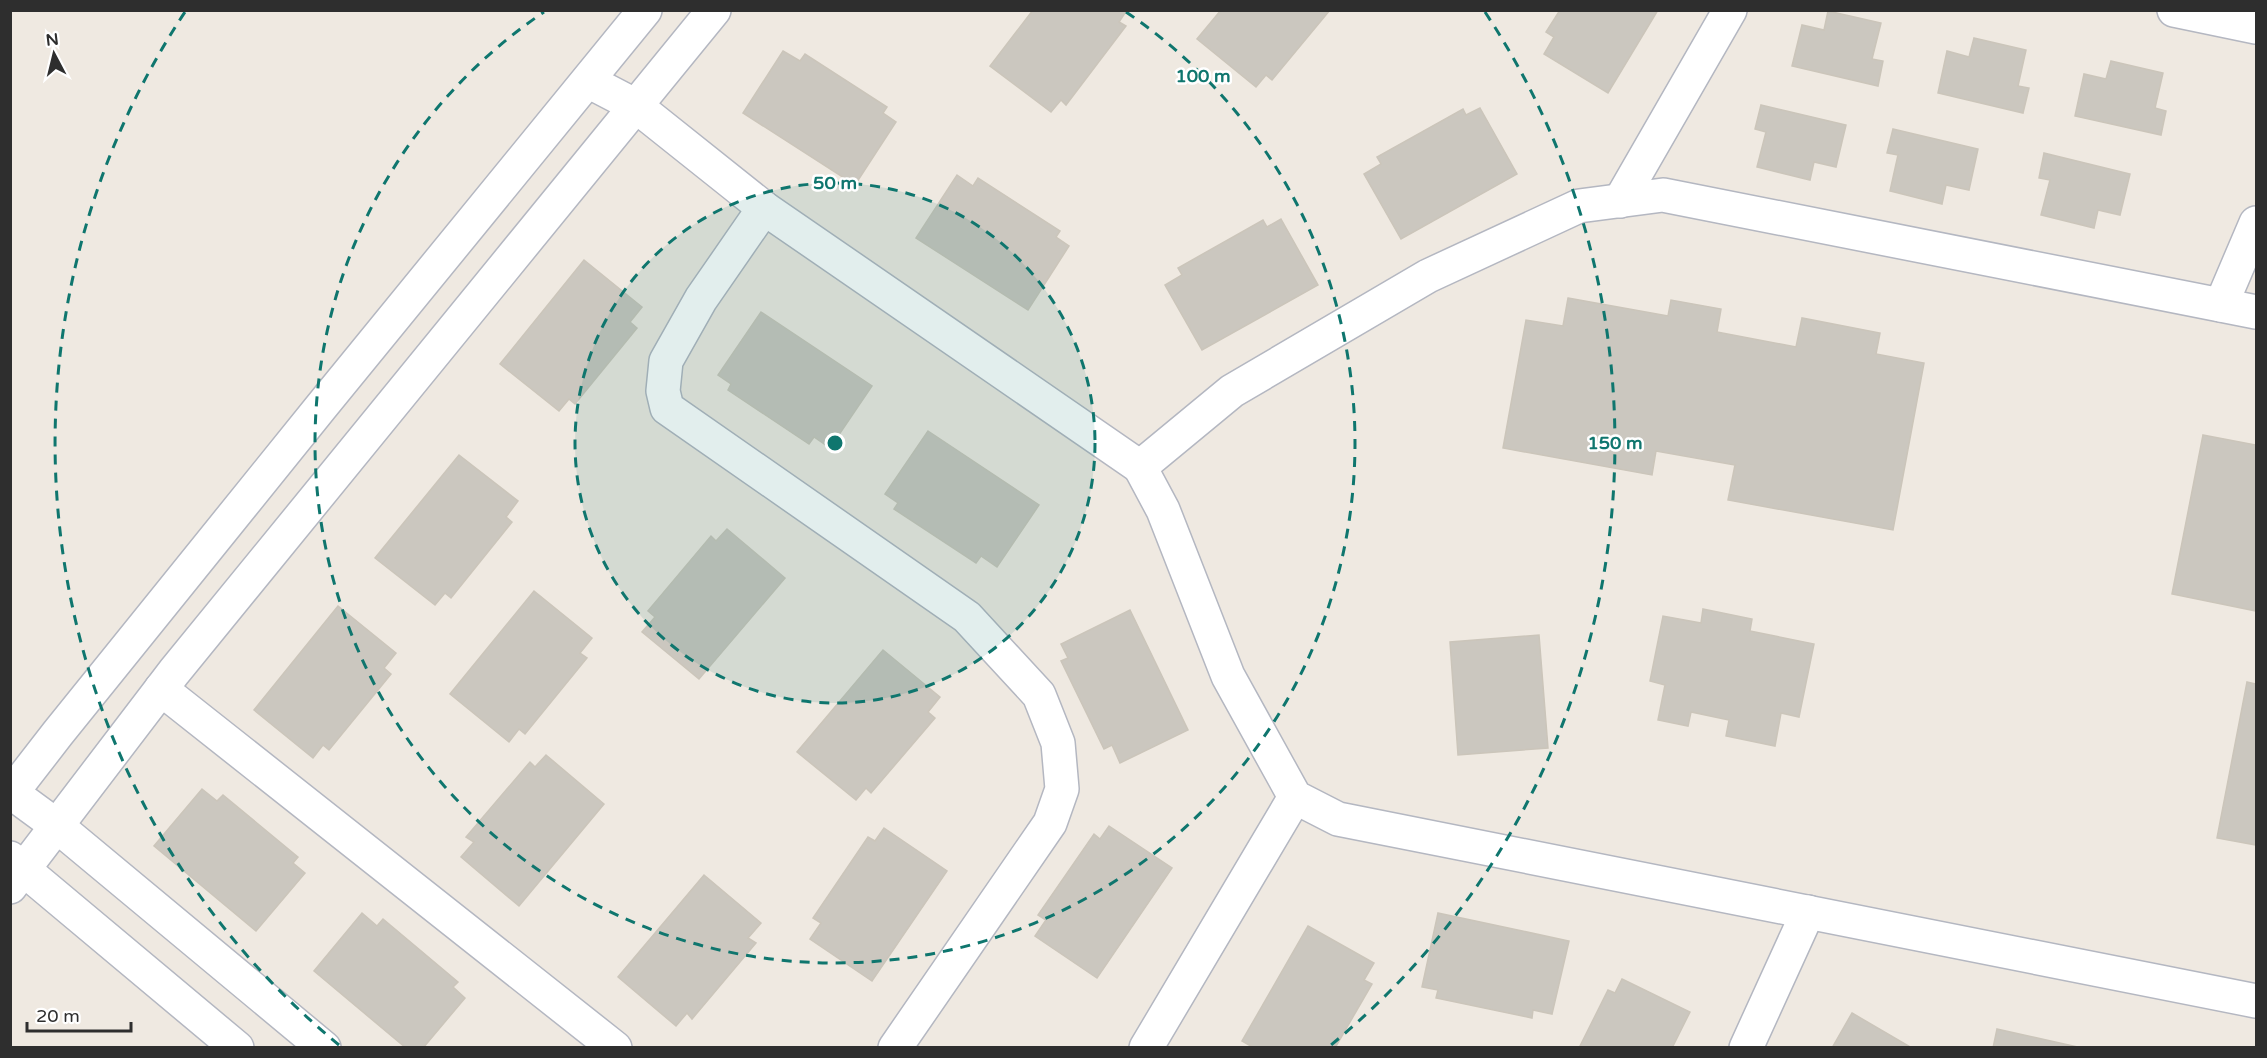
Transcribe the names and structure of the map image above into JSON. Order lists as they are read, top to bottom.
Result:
{
  "scale_bar": "20 m",
  "north": "top",
  "rings": ["100 m", "50 m", "150 m"]
}
